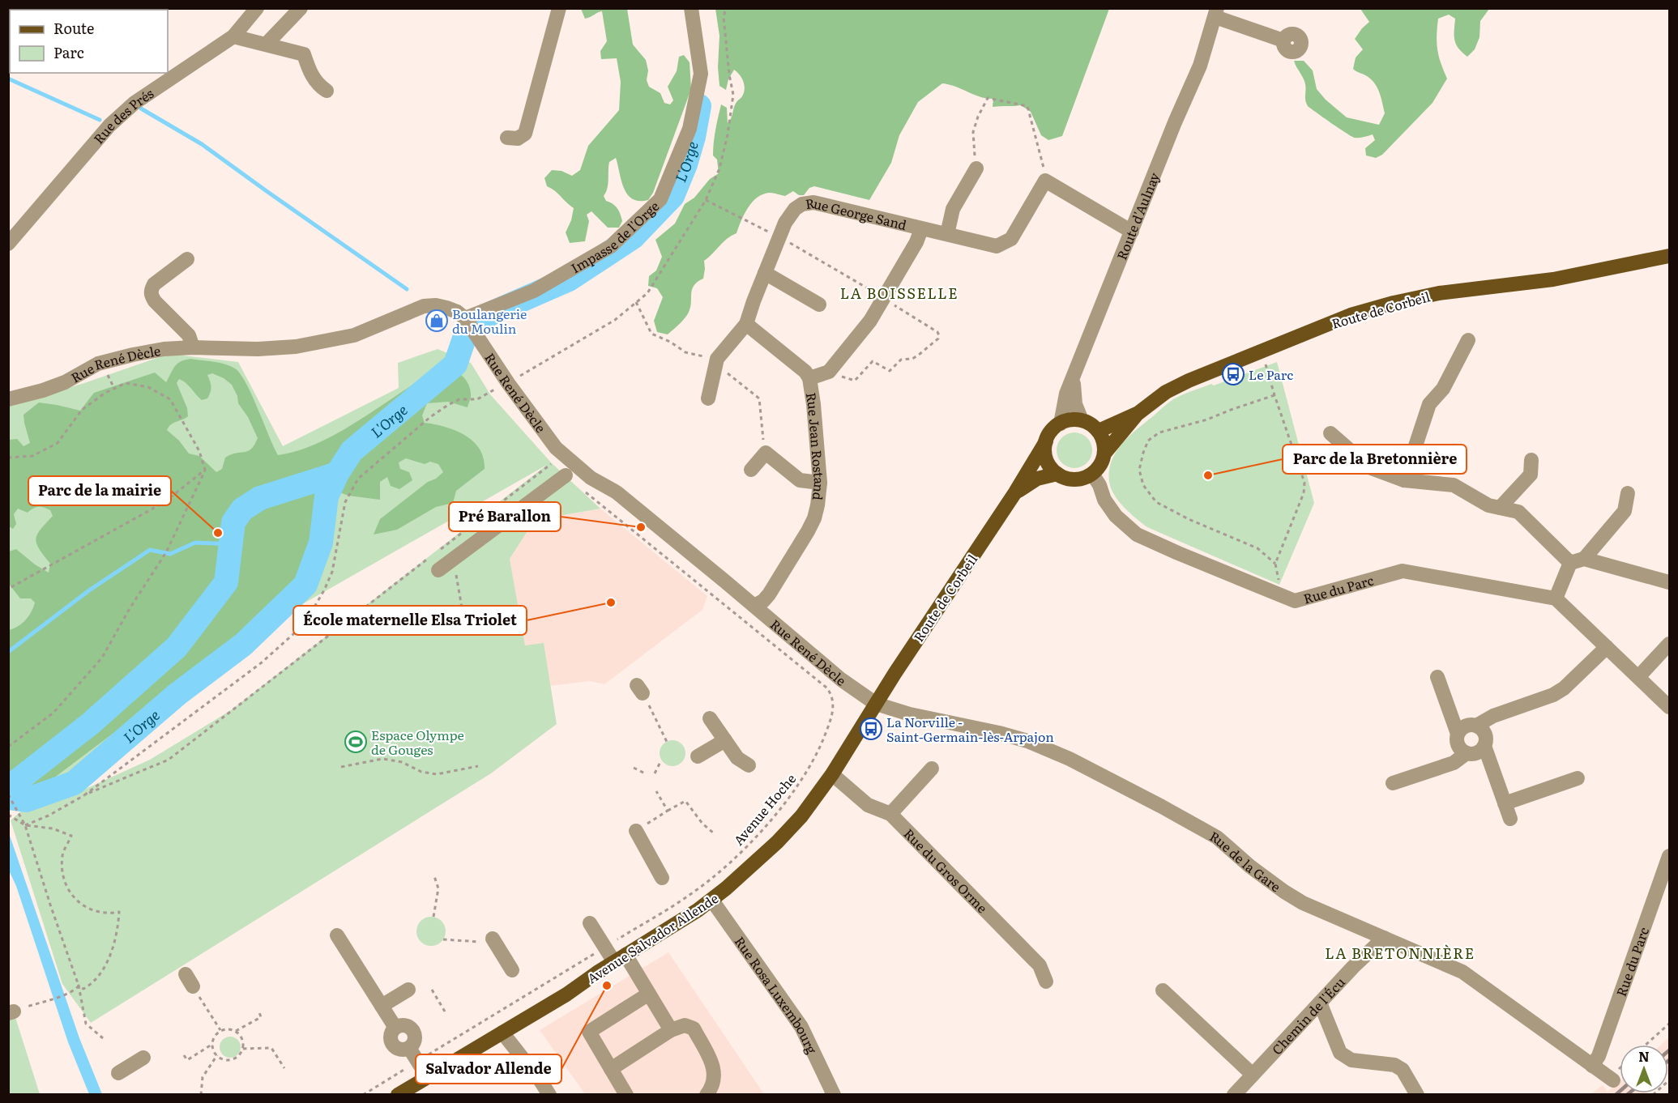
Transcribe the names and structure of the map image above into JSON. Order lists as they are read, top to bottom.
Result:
{
  "streets": {
    "main road": ["Route de Corbeil", "Avenue Salvador Allende"],
    "street": [
      "Rue des Prés",
      "Route d'Aulnay",
      "Rue George Sand",
      "Impasse de l'Orge",
      "Rue René Dècle",
      "Rue Jean Rostand",
      "Rue du Parc",
      "Rue de la Gare",
      "Rue du Gros Orme",
      "Rue Rosa Luxembourg",
      "Chemin de l'Écu"
    ],
    "path": ["Avenue Hoche"]
  },
  "crossings": [
    ["Route d'Aulnay", "Route de Corbeil"],
    ["Route d'Aulnay", "Rue du Parc"],
    ["Impasse de l'Orge", "Rue René Dècle"],
    ["Route de Corbeil", "Rue René Dècle"],
    ["Route de Corbeil", "Rue du Parc"],
    ["Route de Corbeil", "Rue de la Gare"],
    ["Route de Corbeil", "Avenue Salvador Allende"],
    ["Rue René Dècle", "Rue Jean Rostand"],
    ["Rue René Dècle", "Rue de la Gare"],
    ["Rue René Dècle", "Avenue Salvador Allende"],
    ["Rue du Parc", "Rue de la Gare"],
    ["Rue de la Gare", "Avenue Salvador Allende"],
    ["Rue de la Gare", "Chemin de l'Écu"],
    ["Rue du Gros Orme", "Avenue Salvador Allende"],
    ["Avenue Salvador Allende", "Rue Rosa Luxembourg"]
  ],
  "districts": ["LA BOISSELLE", "LA BRETONNIÈRE"],
  "water": ["L'Orge"],
  "places": {
    "shop": ["Boulangerie du Moulin"],
    "bus stop": ["Le Parc", "La Norville - Saint-Germain-lès-Arpajon"],
    "other": [
      "Parc de la Bretonnière",
      "Pré Barallon",
      "Parc de la mairie",
      "École maternelle Elsa Triolet",
      "Salvador Allende"
    ],
    "sports": ["Espace Olympe de Gouges"]
  },
  "legend": ["Route", "Parc"],
  "north": "top"
}
